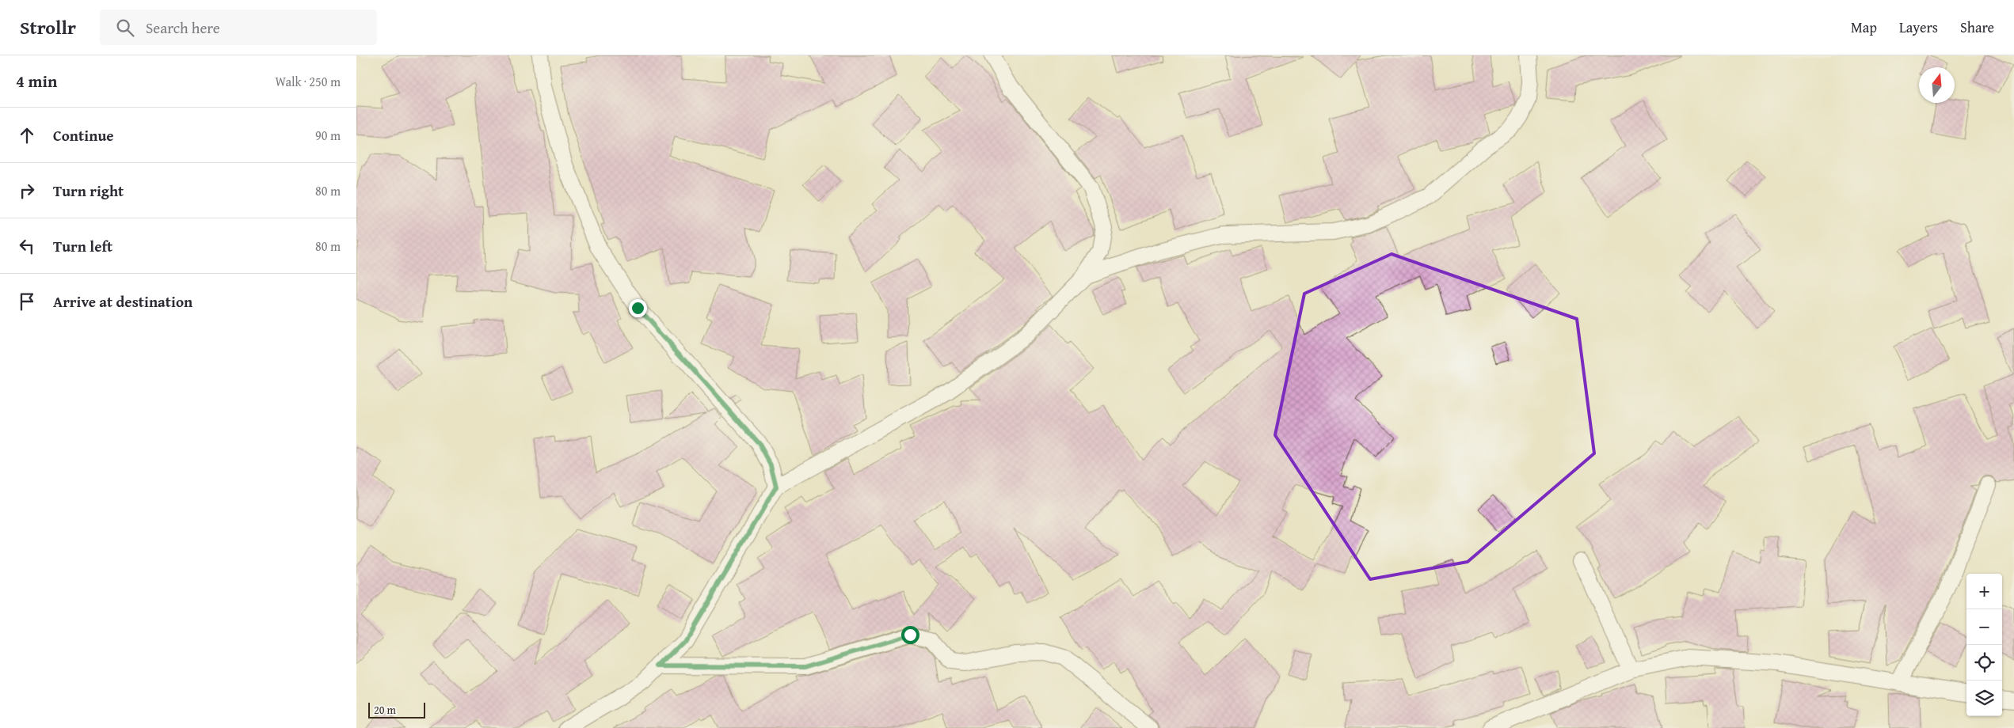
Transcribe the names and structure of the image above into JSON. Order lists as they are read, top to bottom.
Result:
{
  "scale_bar": "20 m",
  "north": "top",
  "page": {
    "header": "Strollr",
    "search": "Search here",
    "nav": ["Map", "Layers", "Share"],
    "heading": ["4 min", "Walk · 250 m"],
    "list": [
      ["Continue", "90 m"],
      ["Turn right", "80 m"],
      ["Turn left", "80 m"],
      "Arrive at destination"
    ],
    "map_buttons": ["+", "−"],
    "scale": "20 m"
  }
}
